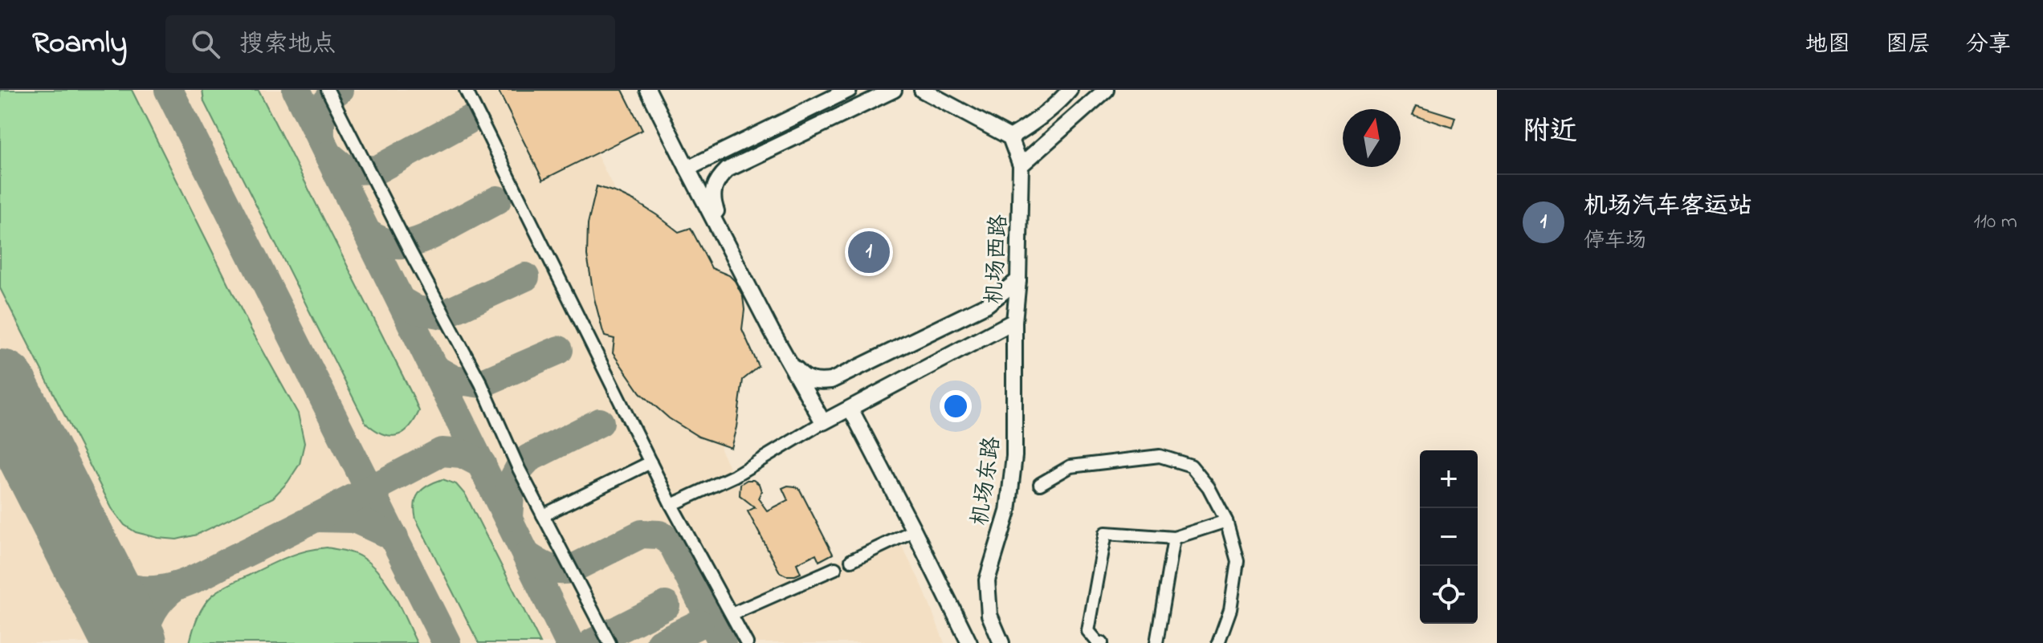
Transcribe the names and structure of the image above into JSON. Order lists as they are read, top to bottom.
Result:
{
  "streets": {
    "main road": ["机场西路", "机场东路"]
  },
  "crossings": [
    ["机场西路", "机场东路"]
  ],
  "north": "top",
  "page": {
    "header": "Roamly",
    "search": "搜索地点",
    "nav": ["地图", "图层", "分享"],
    "heading": "附近",
    "list": [
      {
        "mark": "1",
        "name": "机场汽车客运站",
        "note": "停车场",
        "value": "110 m"
      }
    ],
    "pins": "1",
    "map_buttons": ["+", "−"]
  }
}
